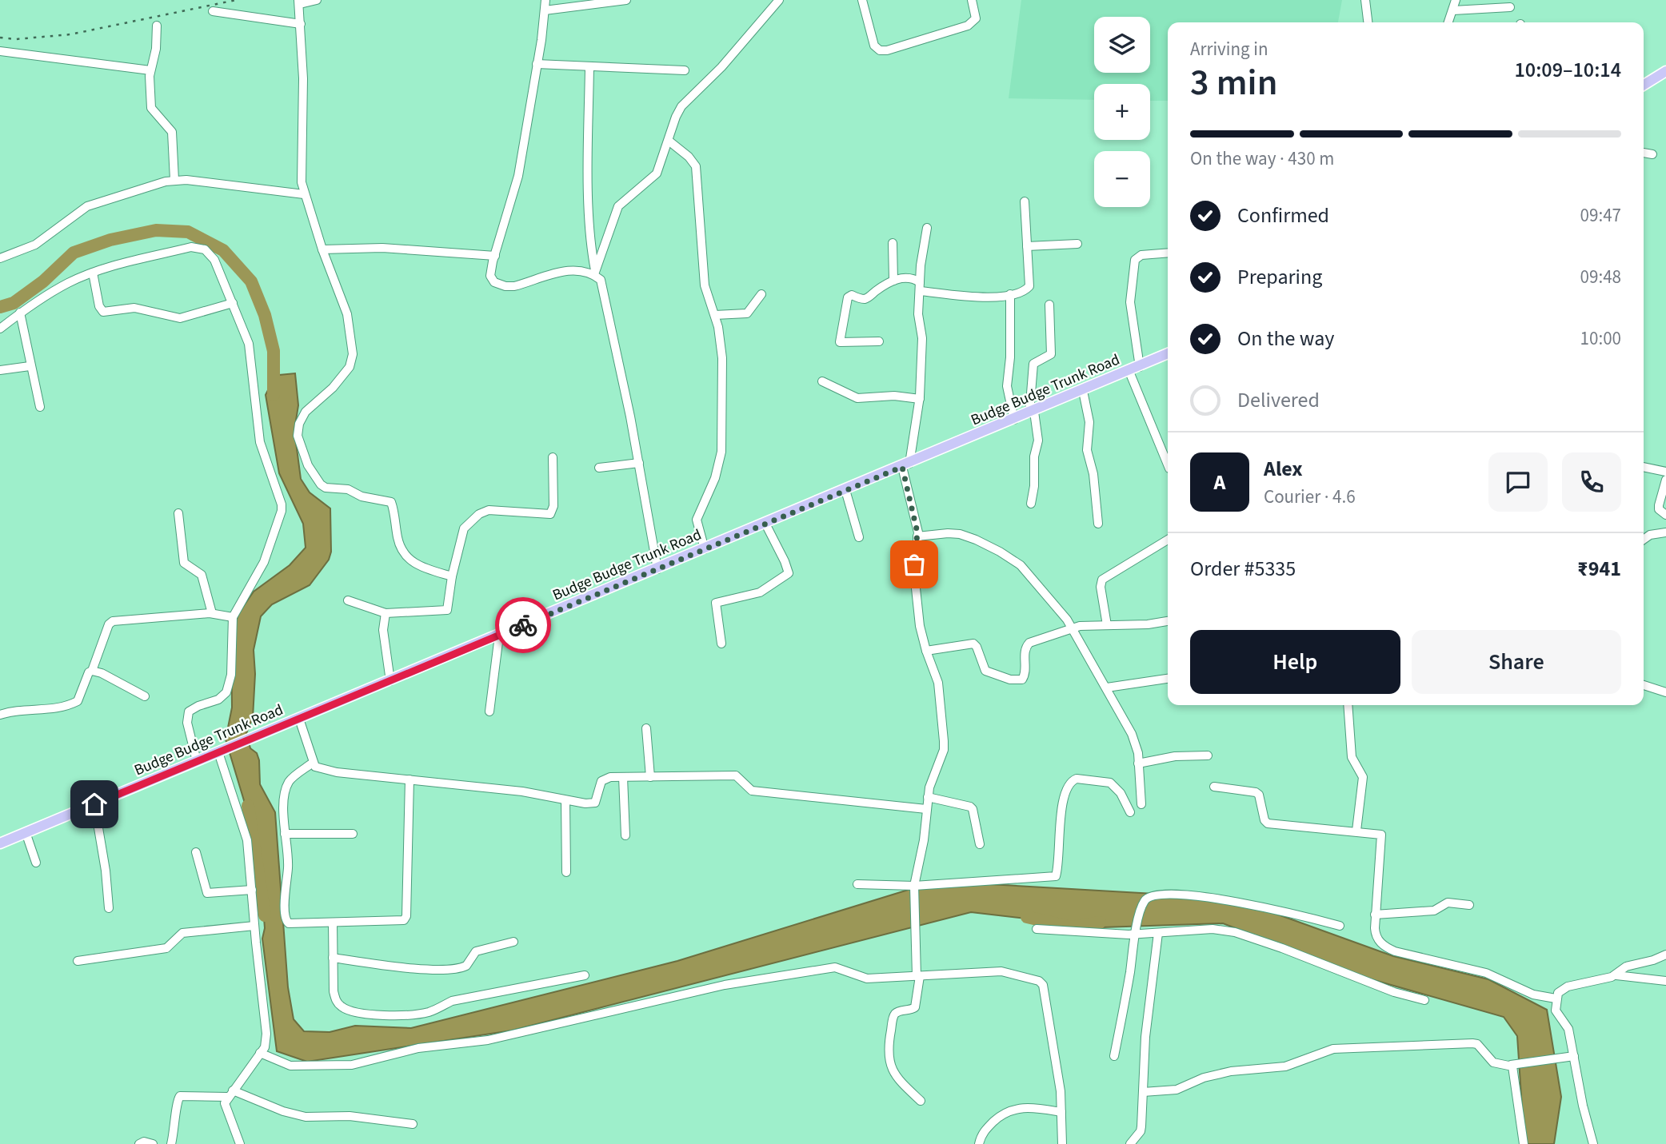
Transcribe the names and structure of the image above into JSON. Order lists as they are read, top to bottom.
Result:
{
  "streets": {
    "main road": ["Budge Budge Trunk Road"]
  },
  "page": {
    "map_buttons": ["+", "−"],
    "heading": ["3 min", "Arriving in", "10:09–10:14"],
    "panel": [
      "Alex",
      "Courier · 4.6",
      "Order #5335",
      "₹941"
    ],
    "bar": "On the way · 430 m",
    "list": [
      ["Confirmed", "09:47"],
      ["Preparing", "09:48"],
      ["On the way", "10:00"],
      "Delivered"
    ],
    "round": "A",
    "buttons": ["Help", "Share"]
  }
}
